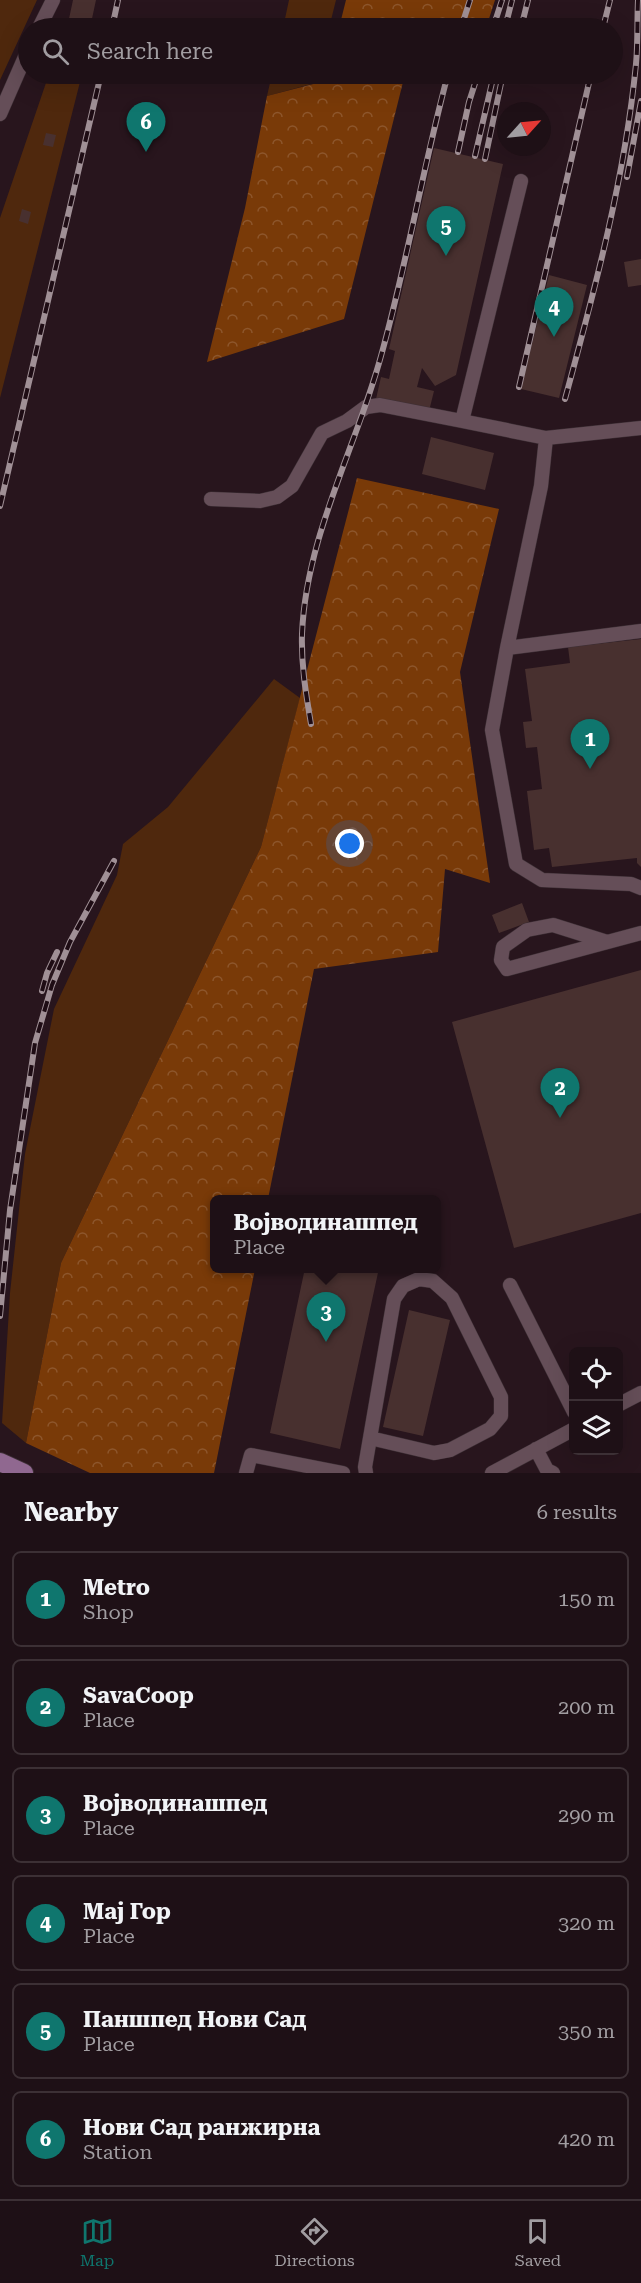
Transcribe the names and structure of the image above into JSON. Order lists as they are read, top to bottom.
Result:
{
  "north": "top right",
  "page": {
    "search": "Search here",
    "pins": [
      "6",
      "5",
      "4",
      "1",
      "2",
      "3"
    ],
    "popup": ["Војводинашпед", "Place"],
    "heading": ["Nearby", "6 results"],
    "list": [
      {
        "mark": "1",
        "name": "Metro",
        "note": "Shop",
        "value": "150 m"
      },
      {
        "mark": "2",
        "name": "SavaCoop",
        "note": "Place",
        "value": "200 m"
      },
      {
        "mark": "3",
        "name": "Војводинашпед",
        "note": "Place",
        "value": "290 m"
      },
      {
        "mark": "4",
        "name": "Мај Гор",
        "note": "Place",
        "value": "320 m"
      },
      {
        "mark": "5",
        "name": "Паншпед Нови Сад",
        "note": "Place",
        "value": "350 m"
      },
      {
        "mark": "6",
        "name": "Нови Сад ранжирна",
        "note": "Station",
        "value": "420 m"
      }
    ],
    "nav": ["Map", "Directions", "Saved"]
  }
}
